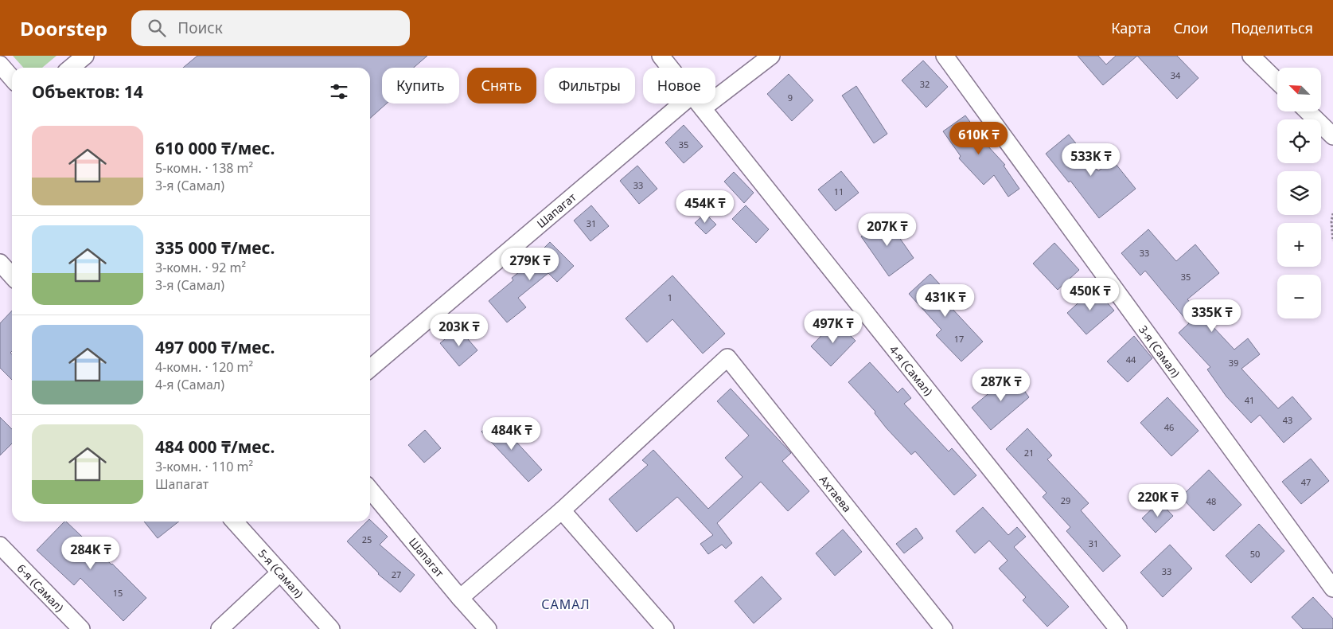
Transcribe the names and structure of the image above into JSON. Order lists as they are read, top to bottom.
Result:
{
  "streets": {
    "street": [
      "Шапагат",
      "3-я (Самал)",
      "4-я (Самал)",
      "Ахтаева",
      "5-я (Самал)",
      "6-я (Самал)"
    ]
  },
  "districts": ["САМАЛ"],
  "house_numbers": [
    "34",
    "32",
    "9",
    "35",
    "33",
    "11",
    "31",
    "33",
    "35",
    "1",
    "17",
    "44",
    "39",
    "41",
    "43",
    "46",
    "21",
    "47",
    "29",
    "48",
    "25",
    "31",
    "50",
    "33",
    "27",
    "15"
  ],
  "north": "top left",
  "page": {
    "header": "Doorstep",
    "search": "Поиск",
    "nav": ["Карта", "Слои", "Поделиться"],
    "map_buttons": ["+", "−"],
    "chip": [
      "Купить",
      "Снять",
      "Фильтры",
      "Новое"
    ],
    "heading": "Объектов: 14",
    "list": [
      {
        "name": "610 000 ₸/мес.",
        "note": "5-комн. · 138 m² · 3-я (Самал)"
      },
      {
        "name": "335 000 ₸/мес.",
        "note": "3-комн. · 92 m² · 3-я (Самал)"
      },
      {
        "name": "497 000 ₸/мес.",
        "note": "4-комн. · 120 m² · 4-я (Самал)"
      },
      {
        "name": "484 000 ₸/мес.",
        "note": "3-комн. · 110 m² · Шапагат"
      }
    ],
    "price": [
      "610K ₸",
      "533K ₸",
      "454K ₸",
      "207K ₸",
      "279K ₸",
      "450K ₸",
      "431K ₸",
      "335K ₸",
      "497K ₸",
      "203K ₸",
      "287K ₸",
      "484K ₸",
      "220K ₸",
      "284K ₸"
    ]
  }
}
